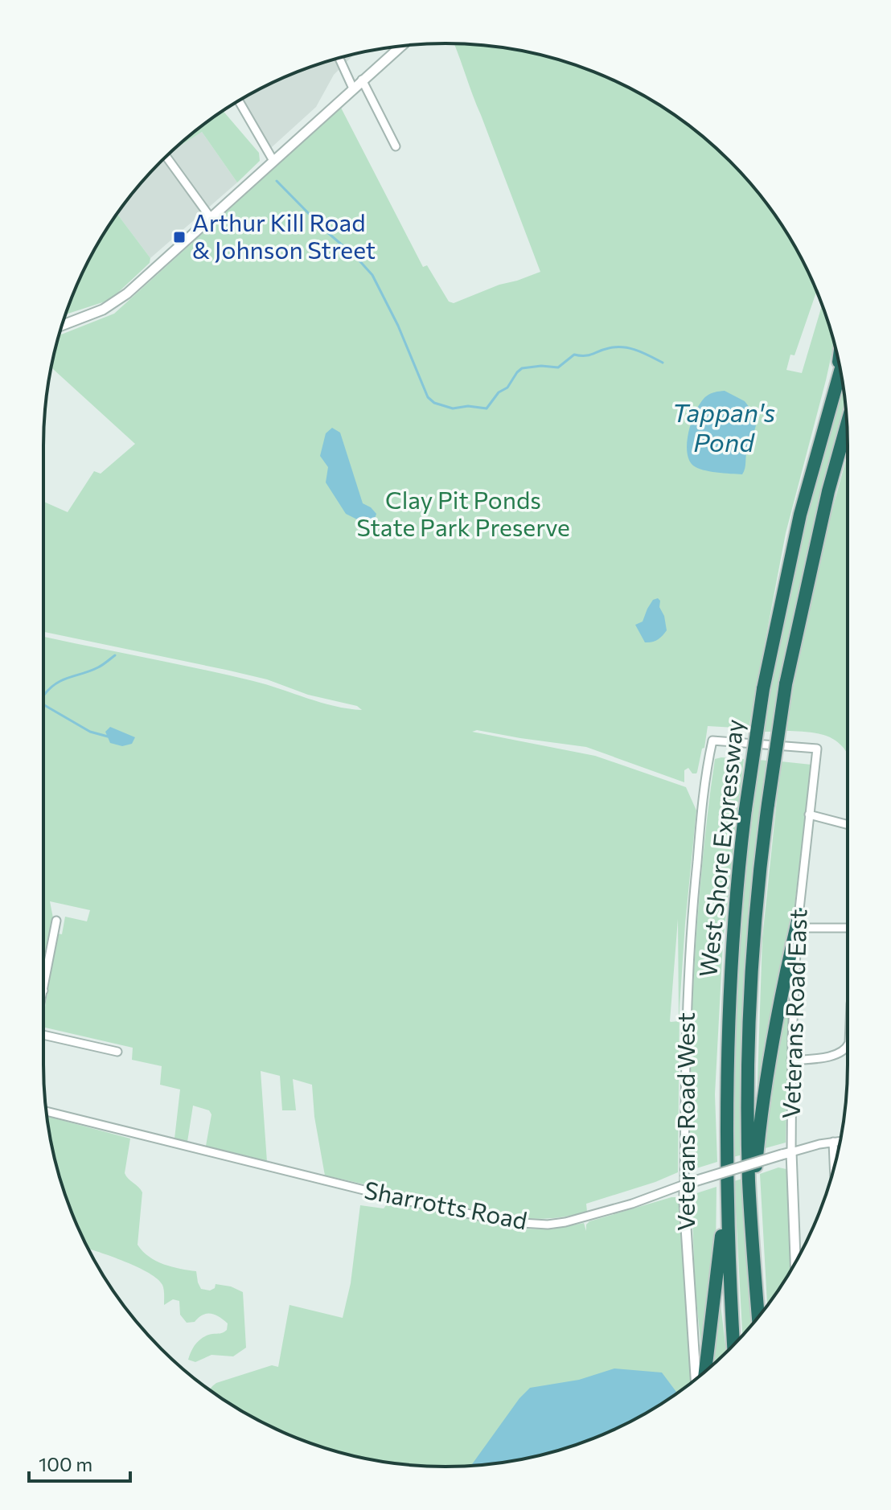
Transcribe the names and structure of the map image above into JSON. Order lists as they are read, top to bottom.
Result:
{
  "streets": {
    "highway": ["West Shore Expressway"],
    "street": ["Veterans Road East", "Veterans Road West", "Sharrotts Road"]
  },
  "crossings": [
    ["Veterans Road East", "Veterans Road West"],
    ["Veterans Road East", "Sharrotts Road"],
    ["Veterans Road West", "Sharrotts Road"]
  ],
  "water": ["Tappan's Pond"],
  "parks": ["Clay Pit Ponds State Park Preserve"],
  "places": {
    "transit": ["Arthur Kill Road & Johnson Street"]
  },
  "scale_bar": "100 m"
}
